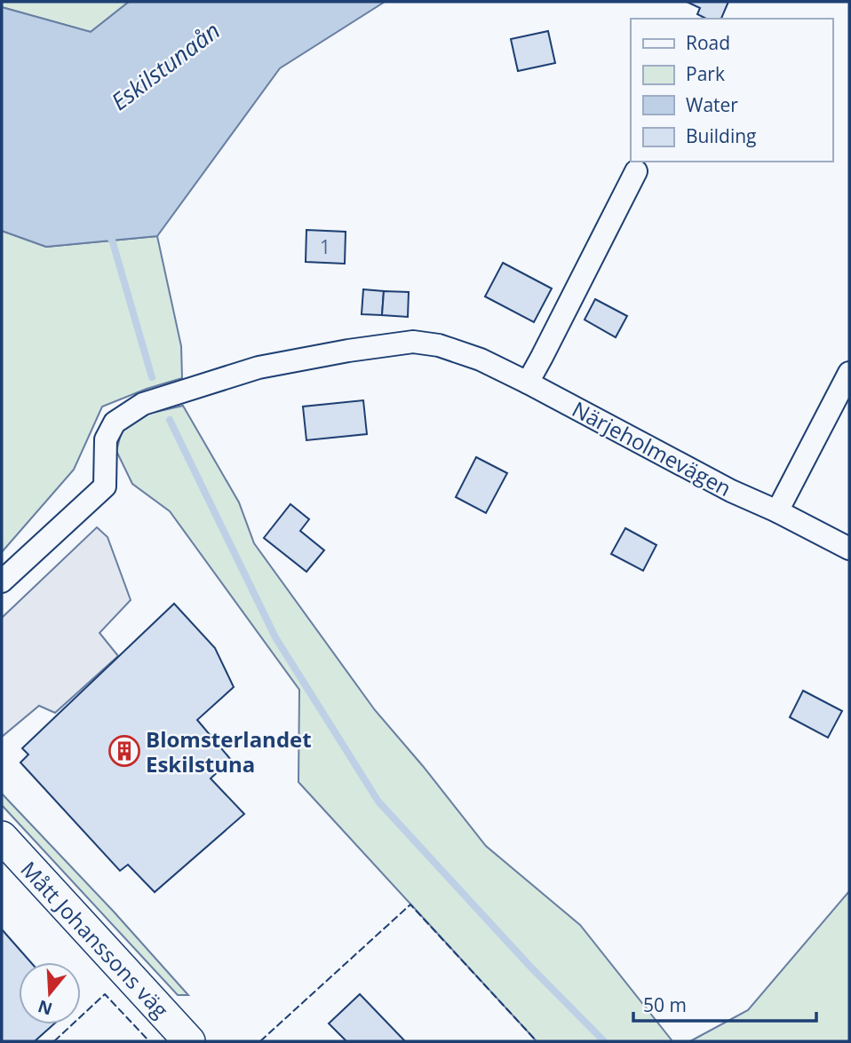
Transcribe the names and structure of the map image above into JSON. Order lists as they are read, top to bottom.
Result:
{
  "streets": {
    "street": ["Närjeholmevägen", "Mått Johanssons väg"]
  },
  "water": ["Eskilstunaån"],
  "places": {
    "building": ["Blomsterlandet Eskilstuna"]
  },
  "house_numbers": ["1"],
  "legend": [
    "Road",
    "Park",
    "Water",
    "Building"
  ],
  "scale_bar": "50 m",
  "north": "bottom"
}
